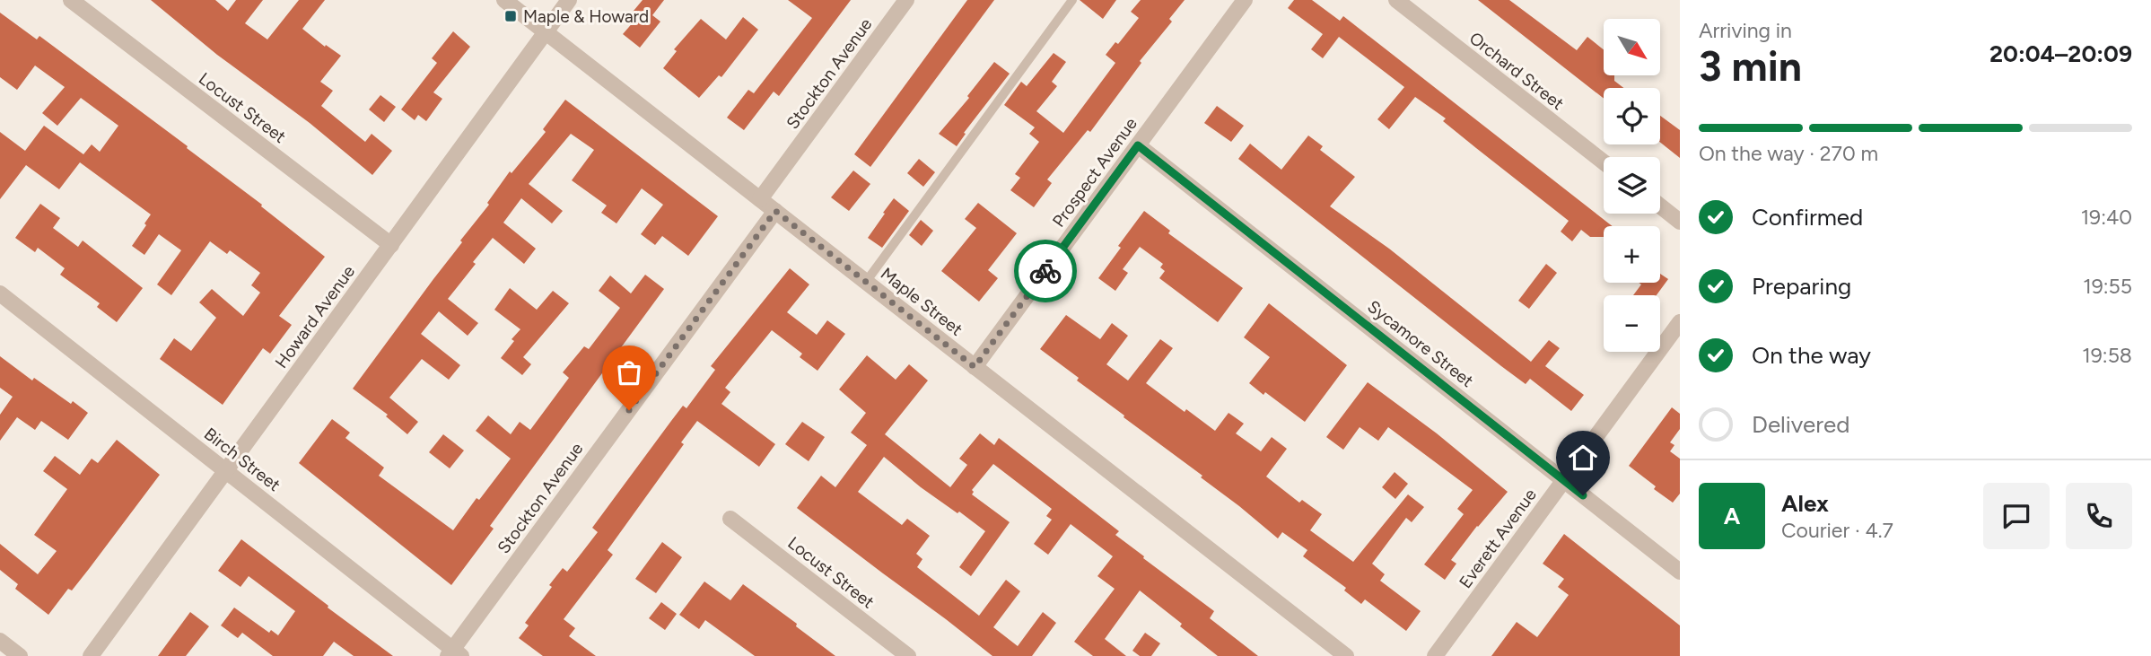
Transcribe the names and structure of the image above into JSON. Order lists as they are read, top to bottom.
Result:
{
  "streets": {
    "street": [
      "Orchard Street",
      "Stockton Avenue",
      "Locust Street",
      "Prospect Avenue",
      "Maple Street",
      "Howard Avenue",
      "Sycamore Street",
      "Birch Street",
      "Everett Avenue"
    ]
  },
  "crossings": [
    ["Stockton Avenue", "Maple Street"],
    ["Stockton Avenue", "Birch Street"],
    ["Locust Street", "Howard Avenue"],
    ["Prospect Avenue", "Maple Street"],
    ["Prospect Avenue", "Sycamore Street"],
    ["Maple Street", "Howard Avenue"],
    ["Howard Avenue", "Birch Street"],
    ["Sycamore Street", "Everett Avenue"]
  ],
  "places": {
    "transit": ["Maple & Howard"]
  },
  "north": "bottom right",
  "page": {
    "heading": ["3 min", "Arriving in", "20:04–20:09"],
    "panel": ["Alex", "Courier · 4.7"],
    "map_buttons": ["+", "−"],
    "bar": "On the way · 270 m",
    "list": [
      ["Confirmed", "19:40"],
      ["Preparing", "19:55"],
      ["On the way", "19:58"],
      "Delivered"
    ],
    "round": "A"
  }
}
